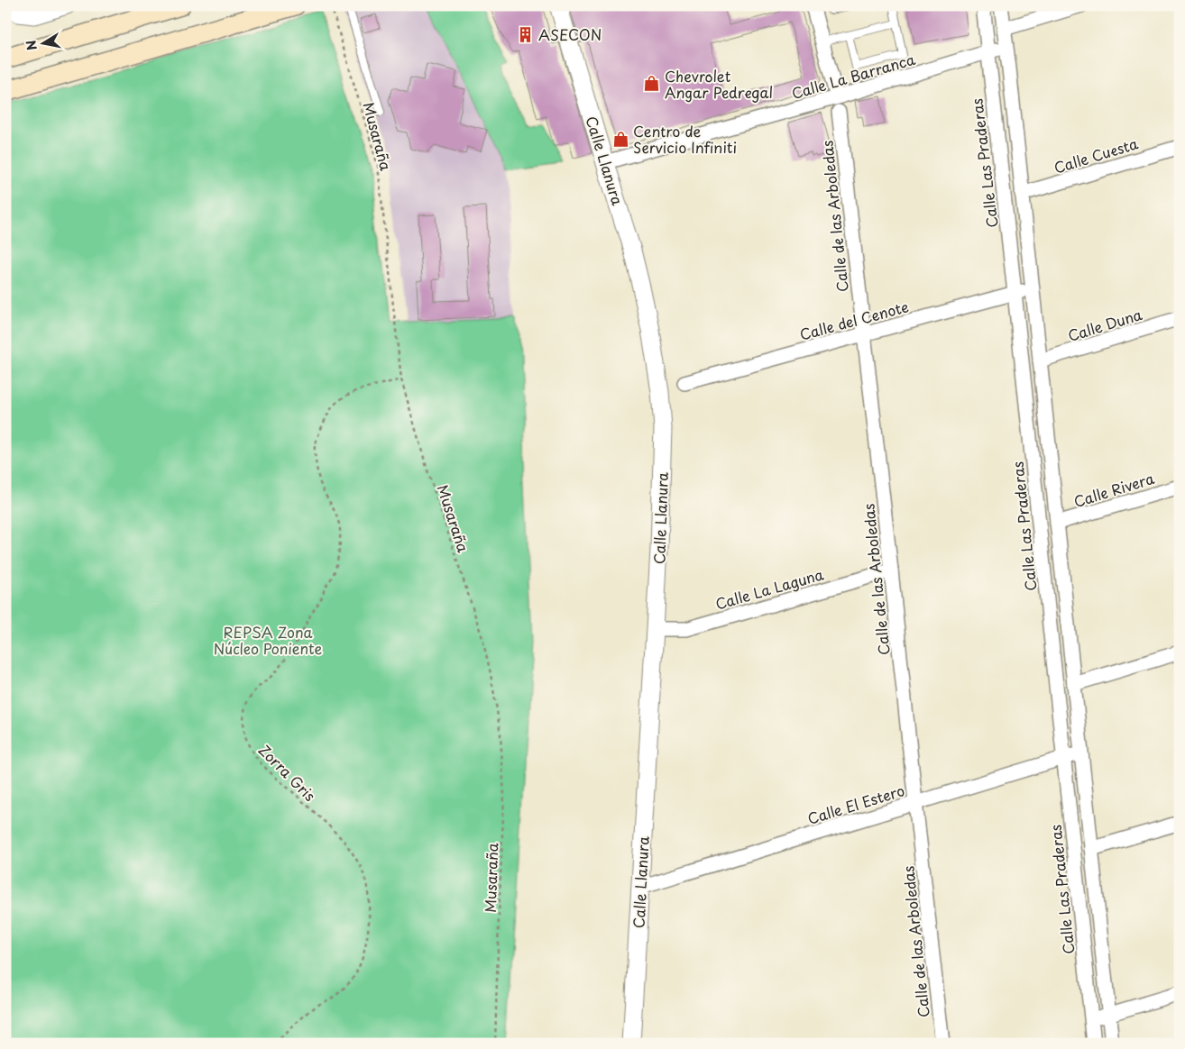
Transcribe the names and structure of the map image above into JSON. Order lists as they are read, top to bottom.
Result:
{
  "streets": {
    "street": [
      "Calle La Barranca",
      "Calle Cuesta",
      "Calle Llanura",
      "Calle Las Praderas",
      "Calle de las Arboledas",
      "Calle del Cenote",
      "Calle Duna",
      "Calle Rivera",
      "Calle La Laguna",
      "Calle El Estero"
    ],
    "path": ["Musaraña", "Zorra Gris"]
  },
  "crossings": [
    ["Calle La Barranca", "Calle Llanura"],
    ["Calle La Barranca", "Calle Las Praderas"],
    ["Musaraña", "Zorra Gris"],
    ["Calle Llanura", "Calle La Laguna"],
    ["Calle Llanura", "Calle El Estero"],
    ["Calle Las Praderas", "Calle del Cenote"],
    ["Calle Las Praderas", "Calle El Estero"],
    ["Calle de las Arboledas", "Calle del Cenote"],
    ["Calle de las Arboledas", "Calle La Laguna"],
    ["Calle de las Arboledas", "Calle El Estero"]
  ],
  "parks": ["REPSA Zona Núcleo Poniente"],
  "places": {
    "building": ["ASECON"],
    "shop": ["Chevrolet Angar Pedregal", "Centro de Servicio Infiniti"]
  },
  "north": "left"
}
